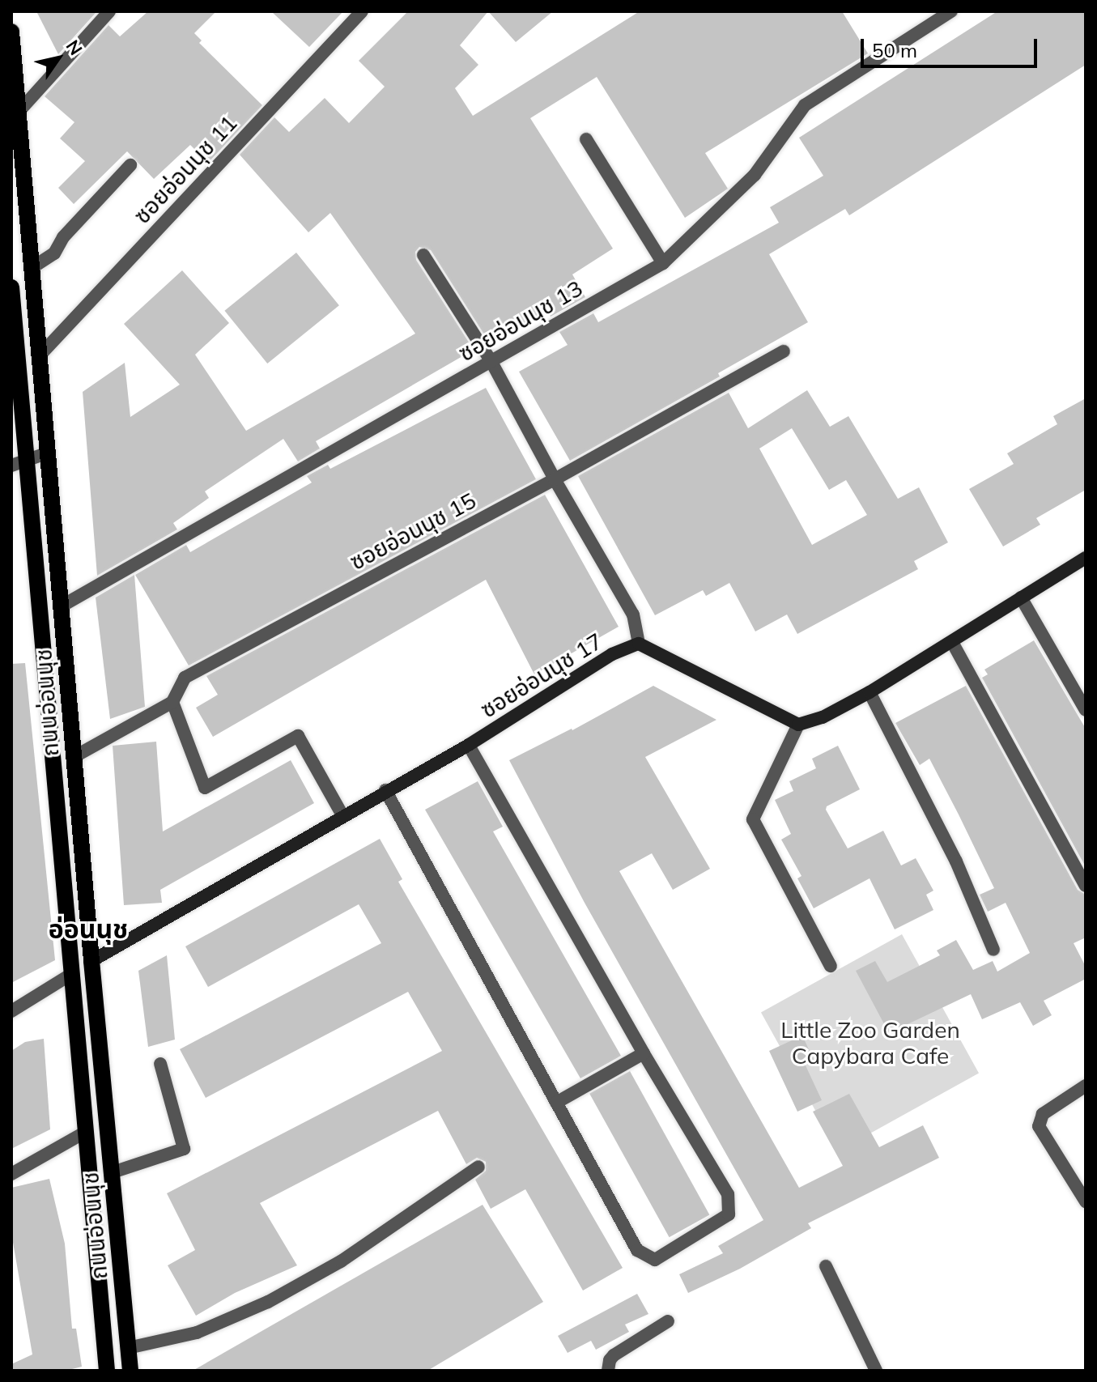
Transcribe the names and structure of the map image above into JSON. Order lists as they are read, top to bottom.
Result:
{
  "streets": {
    "main road": ["ถนนอ่อนนุช"],
    "street": [
      "ซอยอ่อนนุช 11",
      "ซอยอ่อนนุช 13",
      "ซอยอ่อนนุช 15",
      "ซอยอ่อนนุช 17"
    ]
  },
  "crossings": [
    ["ซอยอ่อนนุช 11", "ถนนอ่อนนุช"],
    ["ซอยอ่อนนุช 13", "ถนนอ่อนนุช"],
    ["ซอยอ่อนนุช 15", "ถนนอ่อนนุช"],
    ["ซอยอ่อนนุช 17", "ถนนอ่อนนุช"]
  ],
  "districts": ["อ่อนนุช"],
  "parks": ["Little Zoo Garden Capybara Cafe"],
  "scale_bar": "50 m",
  "north": "top right"
}
